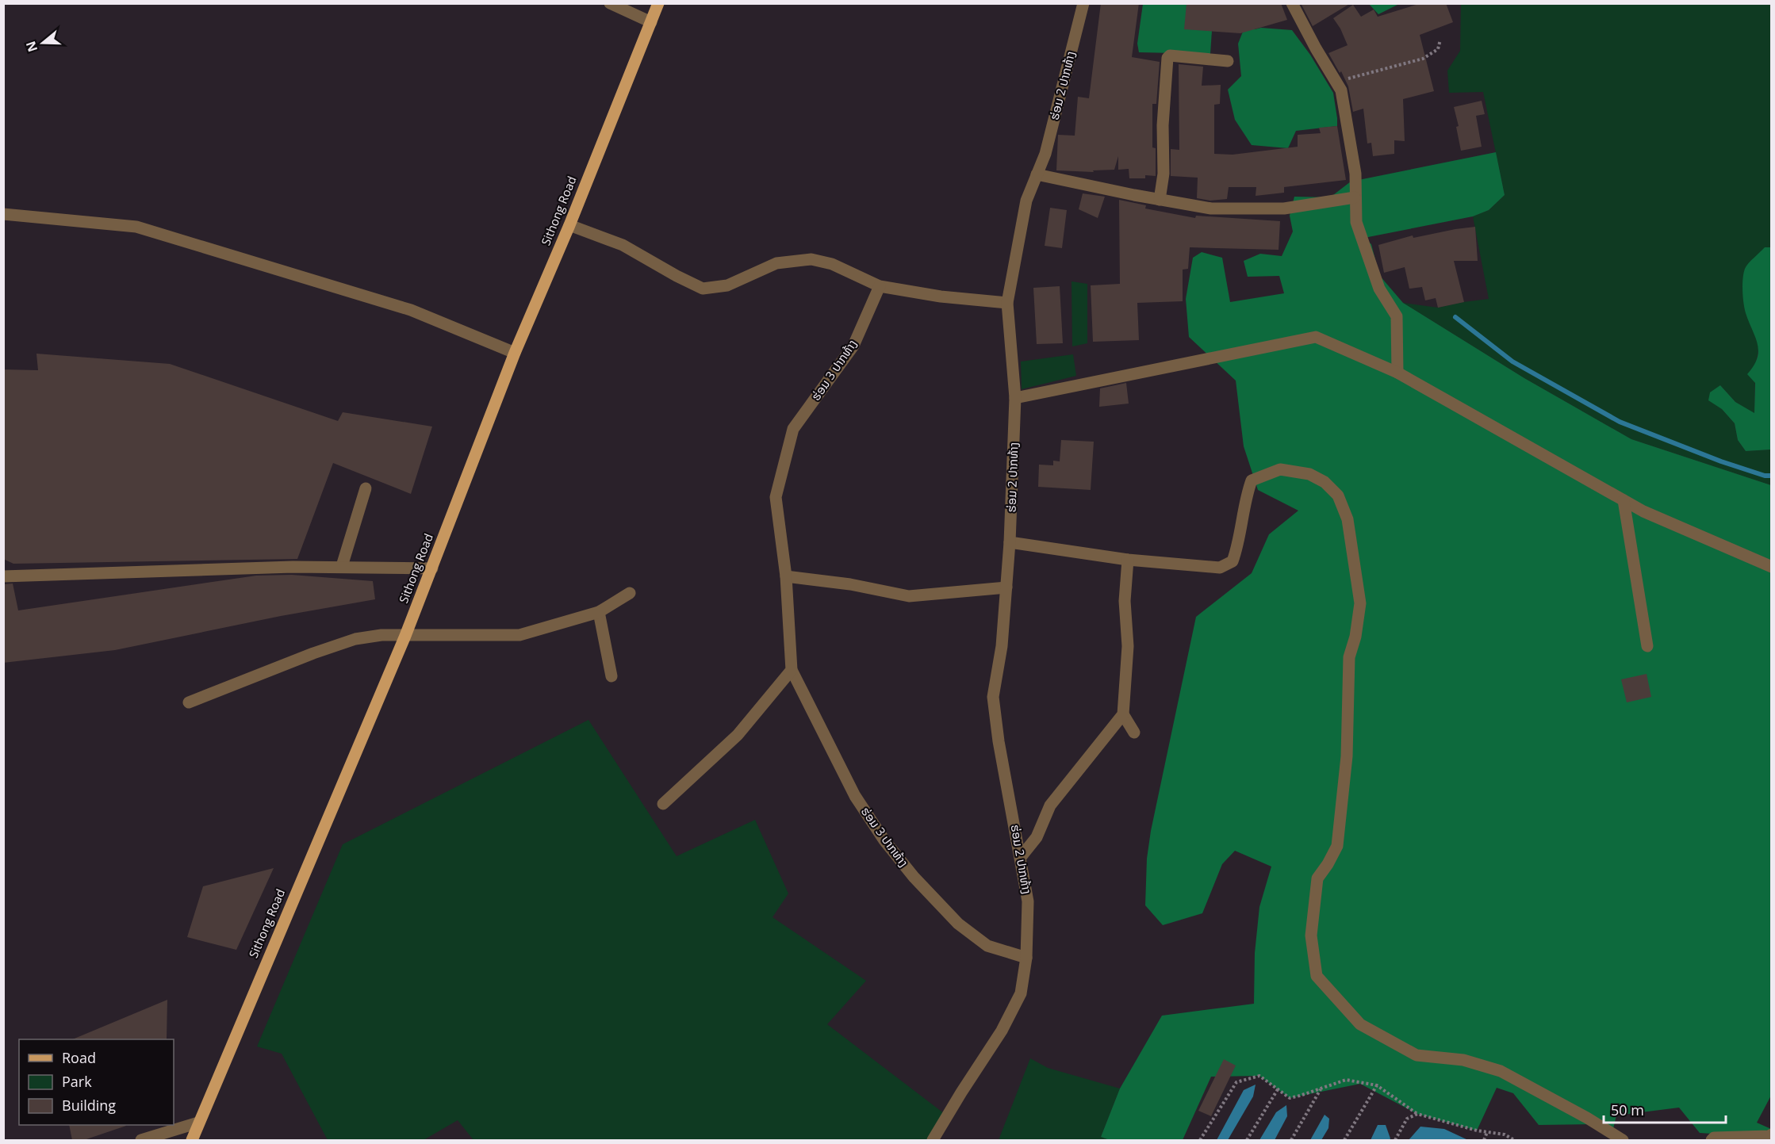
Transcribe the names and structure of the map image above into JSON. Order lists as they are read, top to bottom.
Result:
{
  "streets": {
    "main road": ["Sithong Road"],
    "street": ["ຮ່ອມ 2 ປາກທ້າງ", "ຮ່ອມ 3 ປາກທ້າງ"]
  },
  "crossings": [
    ["ຮ່ອມ 2 ປາກທ້າງ", "ຮ່ອມ 3 ປາກທ້າງ"]
  ],
  "legend": ["Road", "Park", "Building"],
  "scale_bar": "50 m",
  "north": "left"
}
